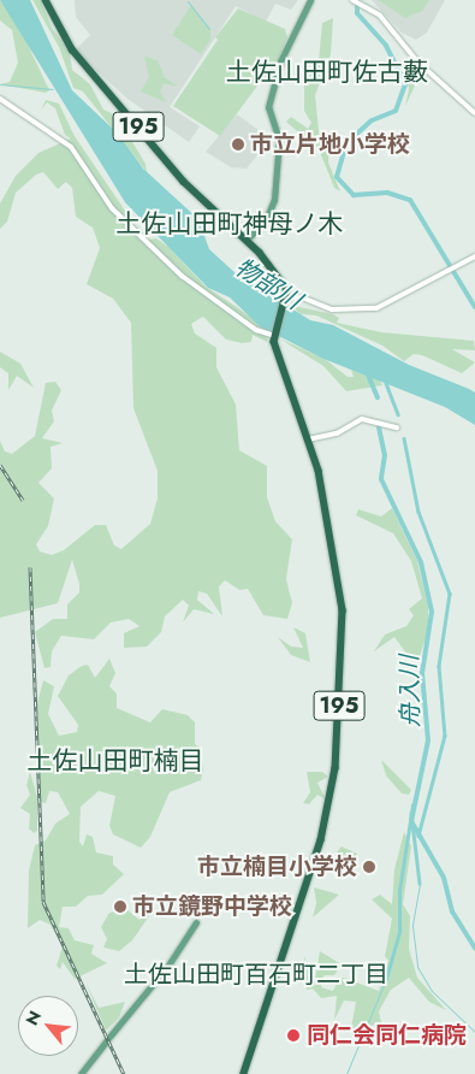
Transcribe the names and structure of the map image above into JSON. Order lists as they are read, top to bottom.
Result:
{
  "streets": {
    "highway": ["195"]
  },
  "districts": [
    "土佐山田町佐古藪",
    "土佐山田町神母ノ木",
    "土佐山田町楠目",
    "土佐山田町百石町二丁目"
  ],
  "water": ["物部川", "舟入川"],
  "places": [
    "市立片地小学校",
    "市立楠目小学校",
    "市立鏡野中学校",
    "同仁会同仁病院"
  ],
  "north": "top left"
}
